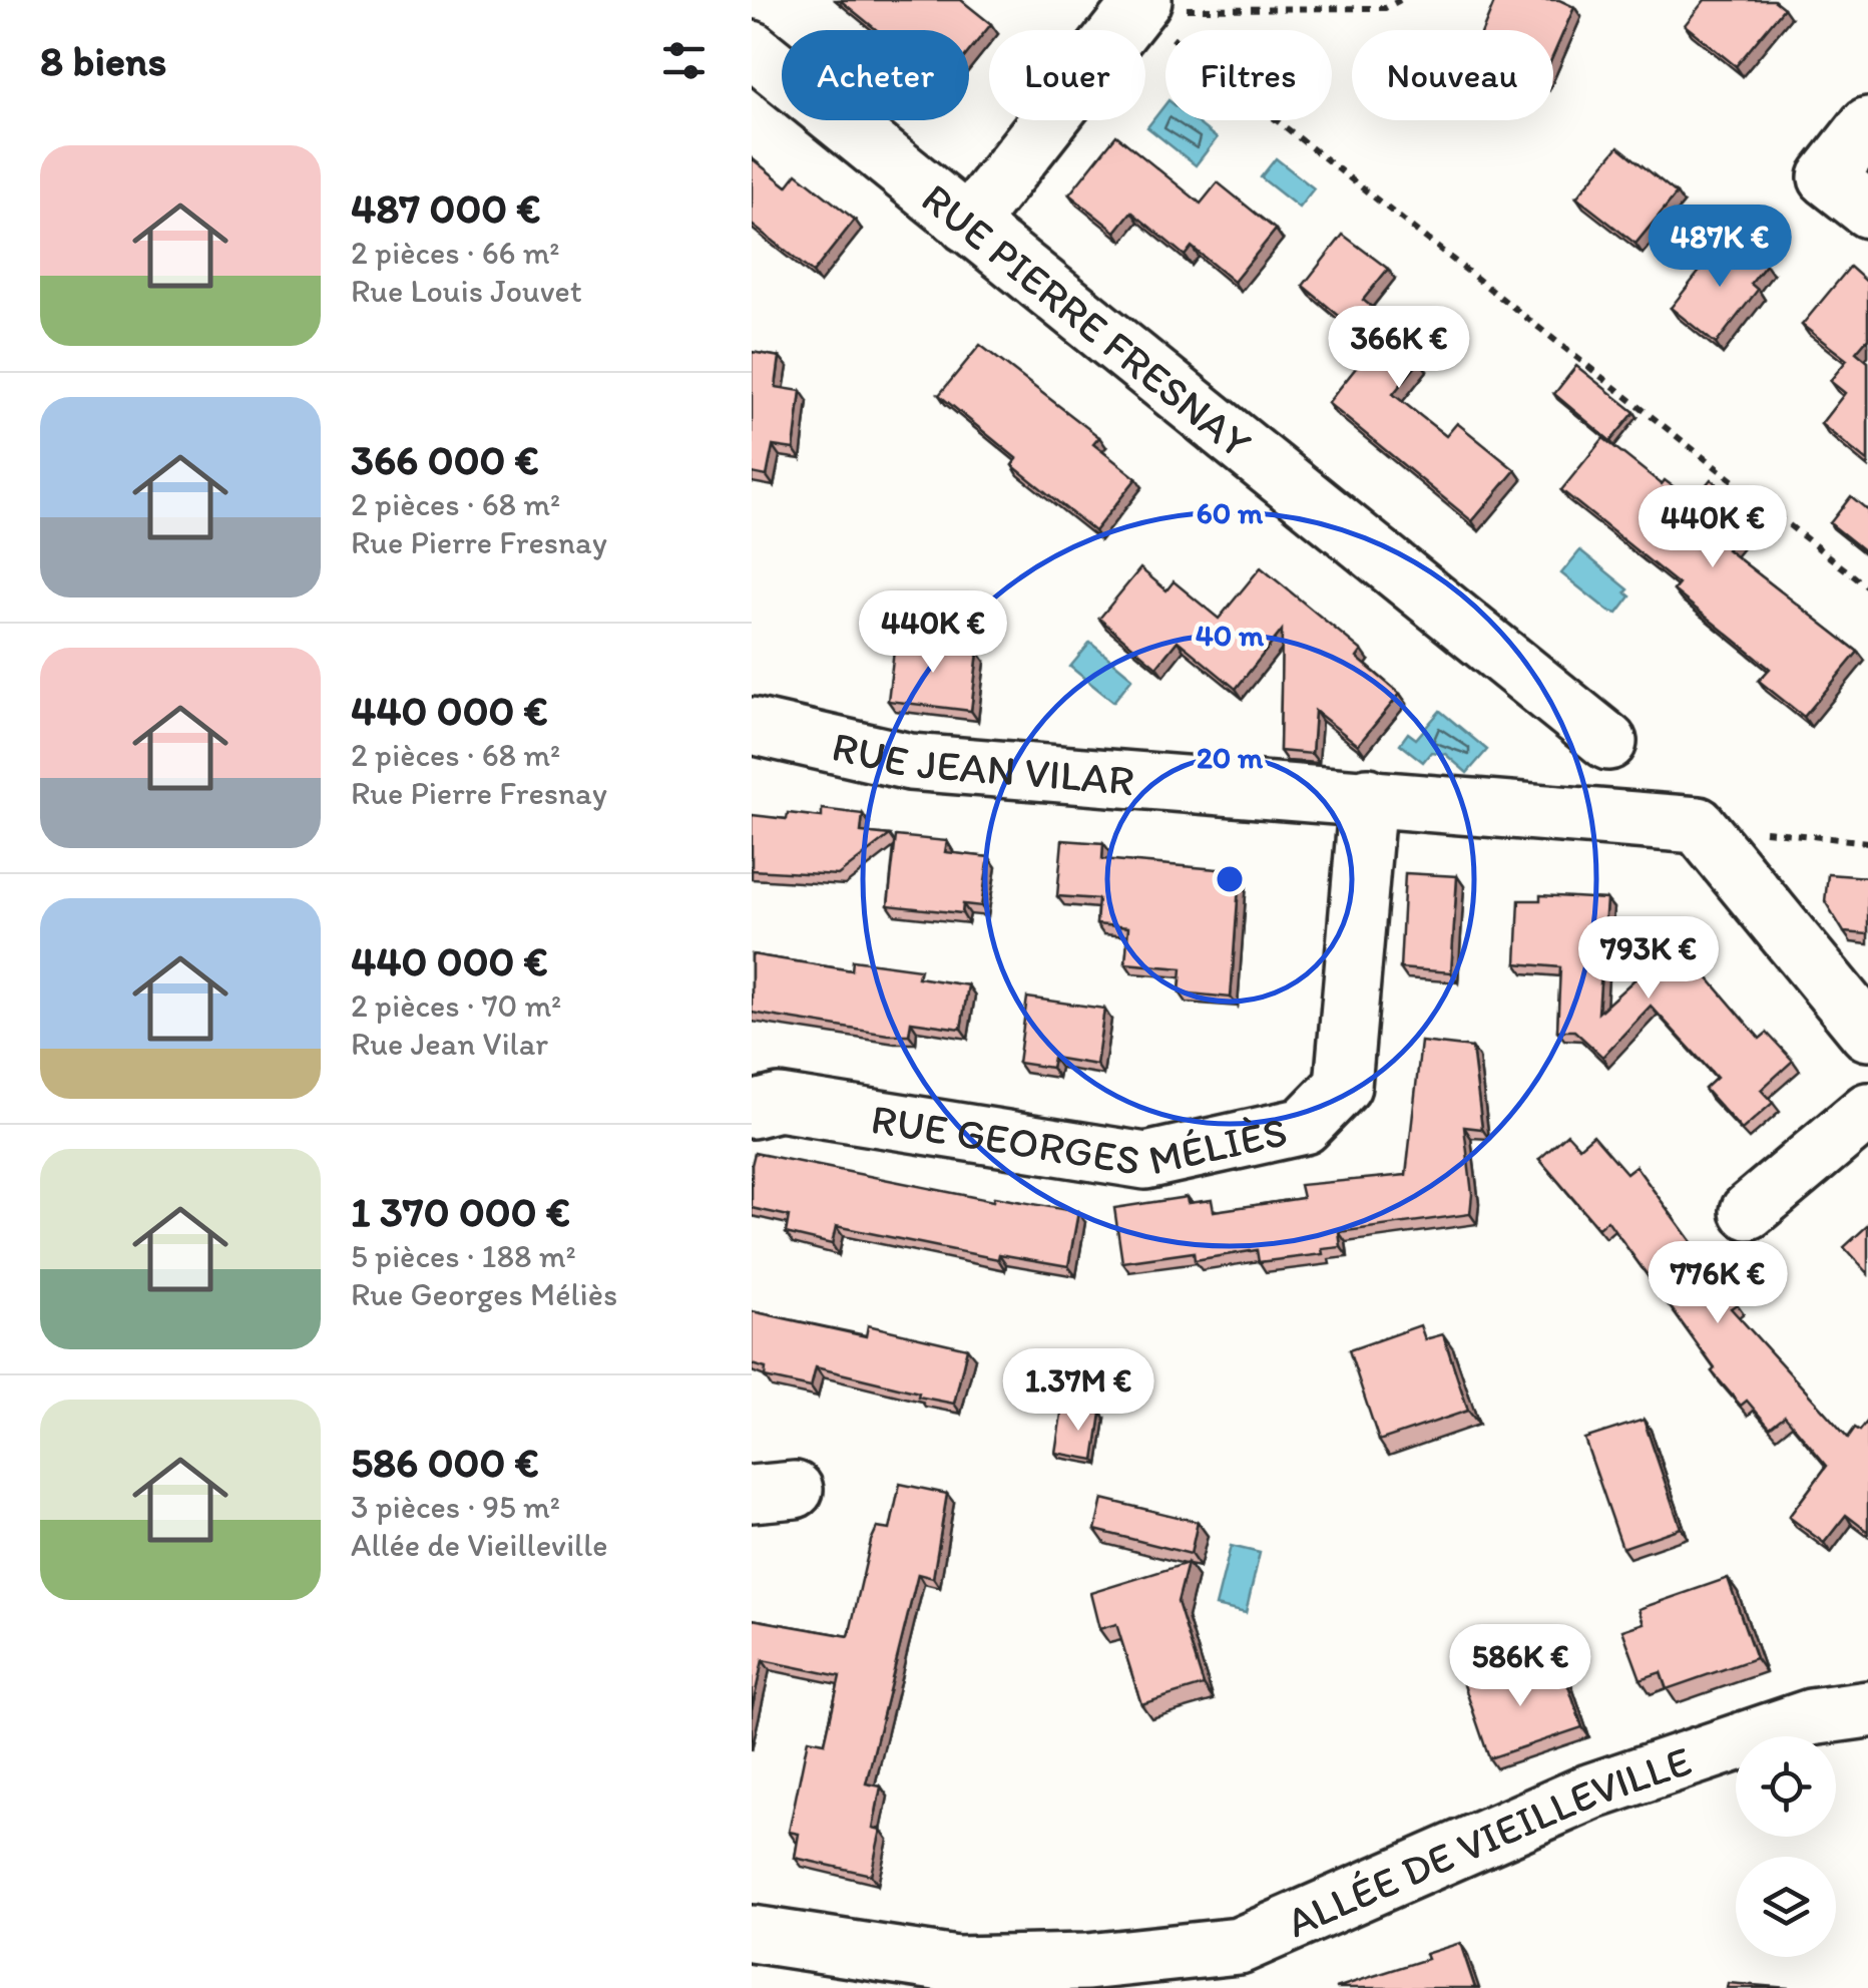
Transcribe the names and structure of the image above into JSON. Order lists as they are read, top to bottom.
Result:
{
  "streets": {
    "street": [
      "RUE PIERRE FRESNAY",
      "RUE JEAN VILAR",
      "RUE GEORGES MÉLIÈS",
      "ALLÉE DE VIEILLEVILLE"
    ]
  },
  "crossings": [
    ["RUE JEAN VILAR", "RUE GEORGES MÉLIÈS"]
  ],
  "page": {
    "heading": "8 biens",
    "chip": [
      "Acheter",
      "Louer",
      "Filtres",
      "Nouveau"
    ],
    "list": [
      {
        "name": "487 000 €",
        "note": "2 pièces · 66 m² · Rue Louis Jouvet"
      },
      {
        "name": "366 000 €",
        "note": "2 pièces · 68 m² · Rue Pierre Fresnay"
      },
      {
        "name": "440 000 €",
        "note": "2 pièces · 68 m² · Rue Pierre Fresnay"
      },
      {
        "name": "440 000 €",
        "note": "2 pièces · 70 m² · Rue Jean Vilar"
      },
      {
        "name": "1 370 000 €",
        "note": "5 pièces · 188 m² · Rue Georges Méliès"
      },
      {
        "name": "586 000 €",
        "note": "3 pièces · 95 m² · Allée de Vieilleville"
      }
    ],
    "price": [
      "487K €",
      "366K €",
      "440K €",
      "440K €",
      "793K €",
      "776K €",
      "1.37M €",
      "586K €"
    ]
  },
  "rings": ["60 m", "40 m", "20 m"]
}
